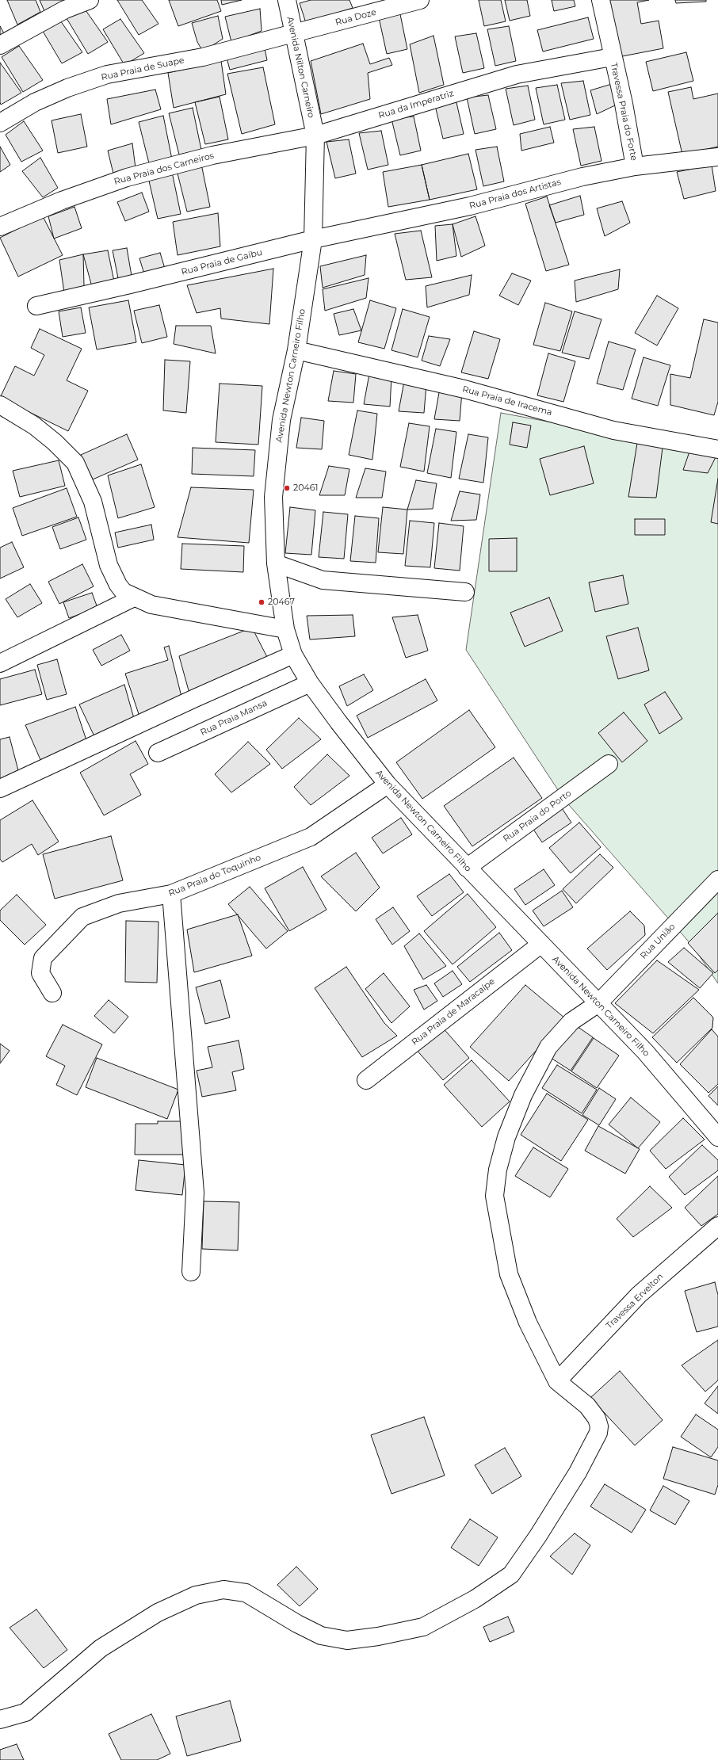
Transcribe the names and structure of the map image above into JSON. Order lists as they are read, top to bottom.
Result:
{
  "streets": {
    "street": [
      "Rua Doze",
      "Avenida Nilton Carneiro",
      "Rua Praia de Suape",
      "Rua da Imperatriz",
      "Travessa Praia do Forte",
      "Rua Praia dos Carneiros",
      "Rua Praia dos Artistas",
      "Rua Praia de Gaibu",
      "Avenida Newton Carneiro Filho",
      "Rua Praia de Iracema",
      "Rua Praia Mansa",
      "Rua Praia do Porto",
      "Rua Praia do Toquinho",
      "Rua União",
      "Rua Praia de Maracaípe",
      "Travessa Ervelton"
    ]
  },
  "crossings": [
    ["Rua Doze", "Avenida Nilton Carneiro"],
    ["Rua Doze", "Rua Praia de Suape"],
    ["Avenida Nilton Carneiro", "Rua Praia de Suape"],
    ["Avenida Nilton Carneiro", "Rua da Imperatriz"],
    ["Avenida Nilton Carneiro", "Rua Praia dos Carneiros"],
    ["Avenida Nilton Carneiro", "Avenida Newton Carneiro Filho"],
    ["Rua da Imperatriz", "Travessa Praia do Forte"],
    ["Rua da Imperatriz", "Rua Praia dos Carneiros"],
    ["Rua da Imperatriz", "Avenida Newton Carneiro Filho"],
    ["Travessa Praia do Forte", "Rua Praia dos Artistas"],
    ["Rua Praia dos Carneiros", "Avenida Newton Carneiro Filho"],
    ["Rua Praia dos Artistas", "Rua Praia de Gaibu"],
    ["Rua Praia dos Artistas", "Avenida Newton Carneiro Filho"],
    ["Rua Praia de Gaibu", "Avenida Newton Carneiro Filho"],
    ["Avenida Newton Carneiro Filho", "Rua Praia de Iracema"],
    ["Avenida Newton Carneiro Filho", "Rua Praia Mansa"],
    ["Avenida Newton Carneiro Filho", "Rua Praia do Porto"],
    ["Avenida Newton Carneiro Filho", "Rua Praia do Toquinho"],
    ["Avenida Newton Carneiro Filho", "Rua União"],
    ["Avenida Newton Carneiro Filho", "Rua Praia de Maracaípe"],
    ["Rua União", "Travessa Ervelton"]
  ],
  "places": ["20461", "20467"]
}
